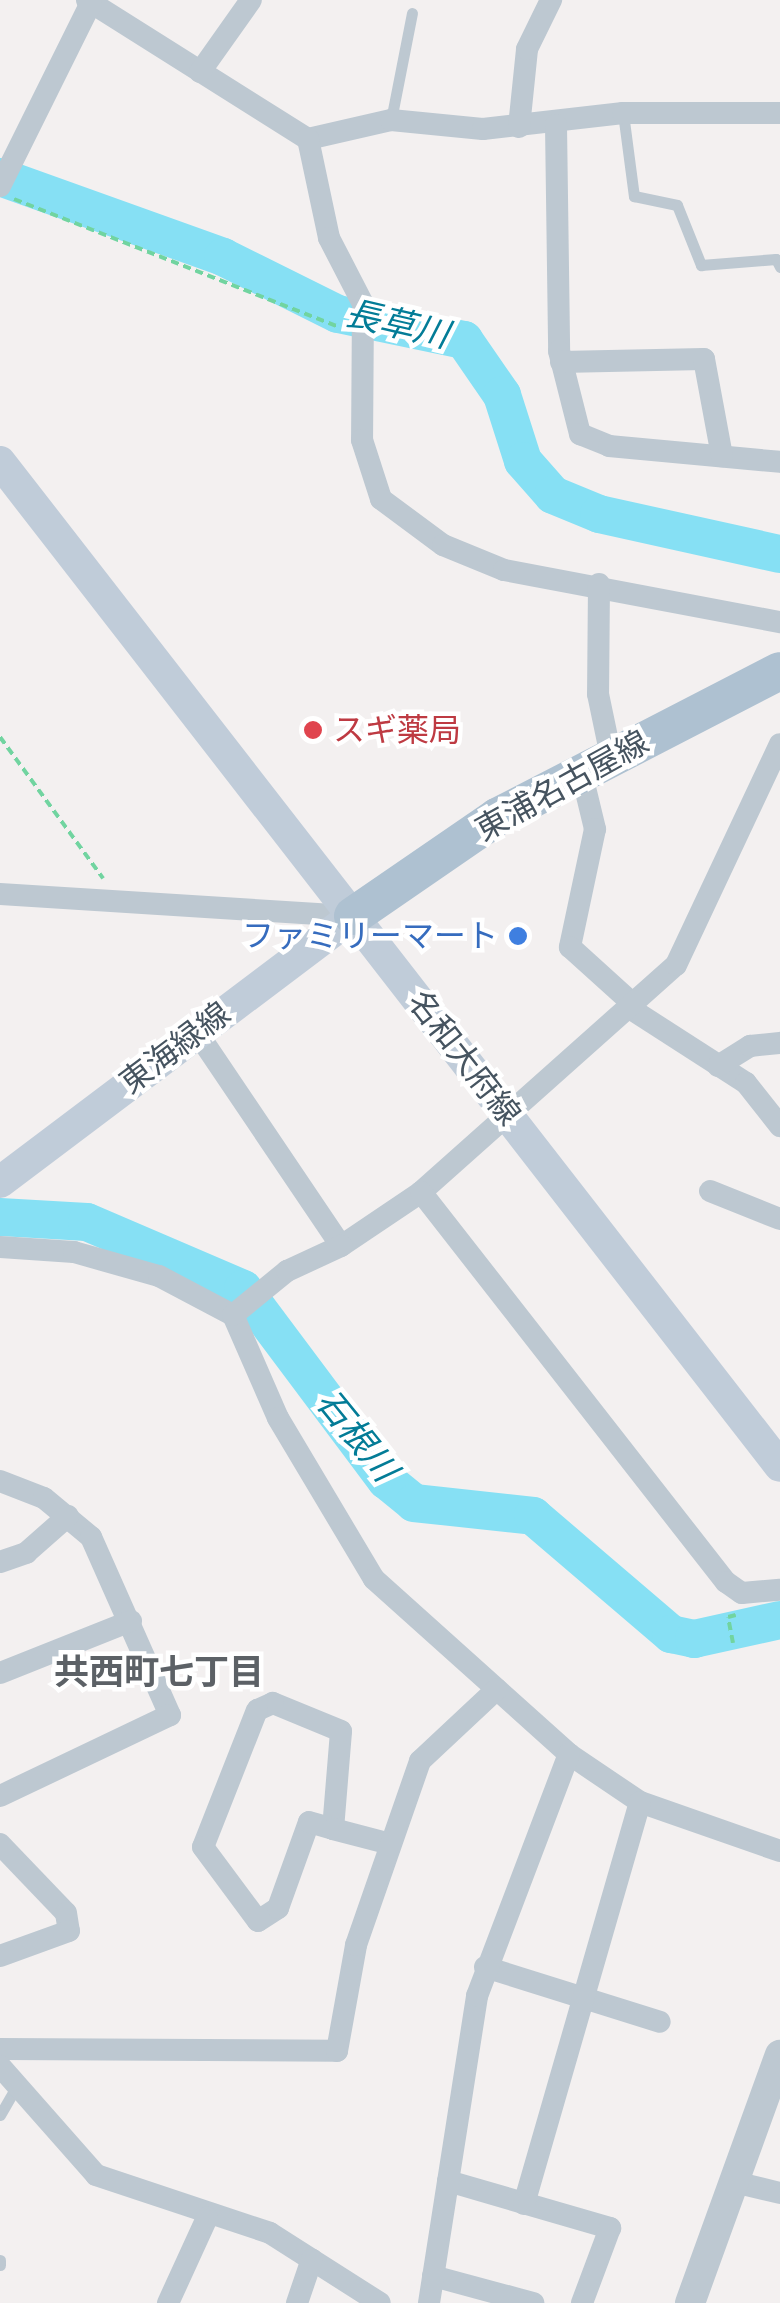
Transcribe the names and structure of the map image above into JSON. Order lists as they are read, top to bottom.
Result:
{
  "streets": {
    "main road": ["東浦名古屋線", "東海緑線", "名和大府線"]
  },
  "crossings": [
    ["東浦名古屋線", "東海緑線"],
    ["東浦名古屋線", "名和大府線"],
    ["東海緑線", "名和大府線"]
  ],
  "districts": ["共西町七丁目"],
  "water": ["長草川", "石根川"],
  "places": ["スギ薬局", "ファミリーマート"]
}
